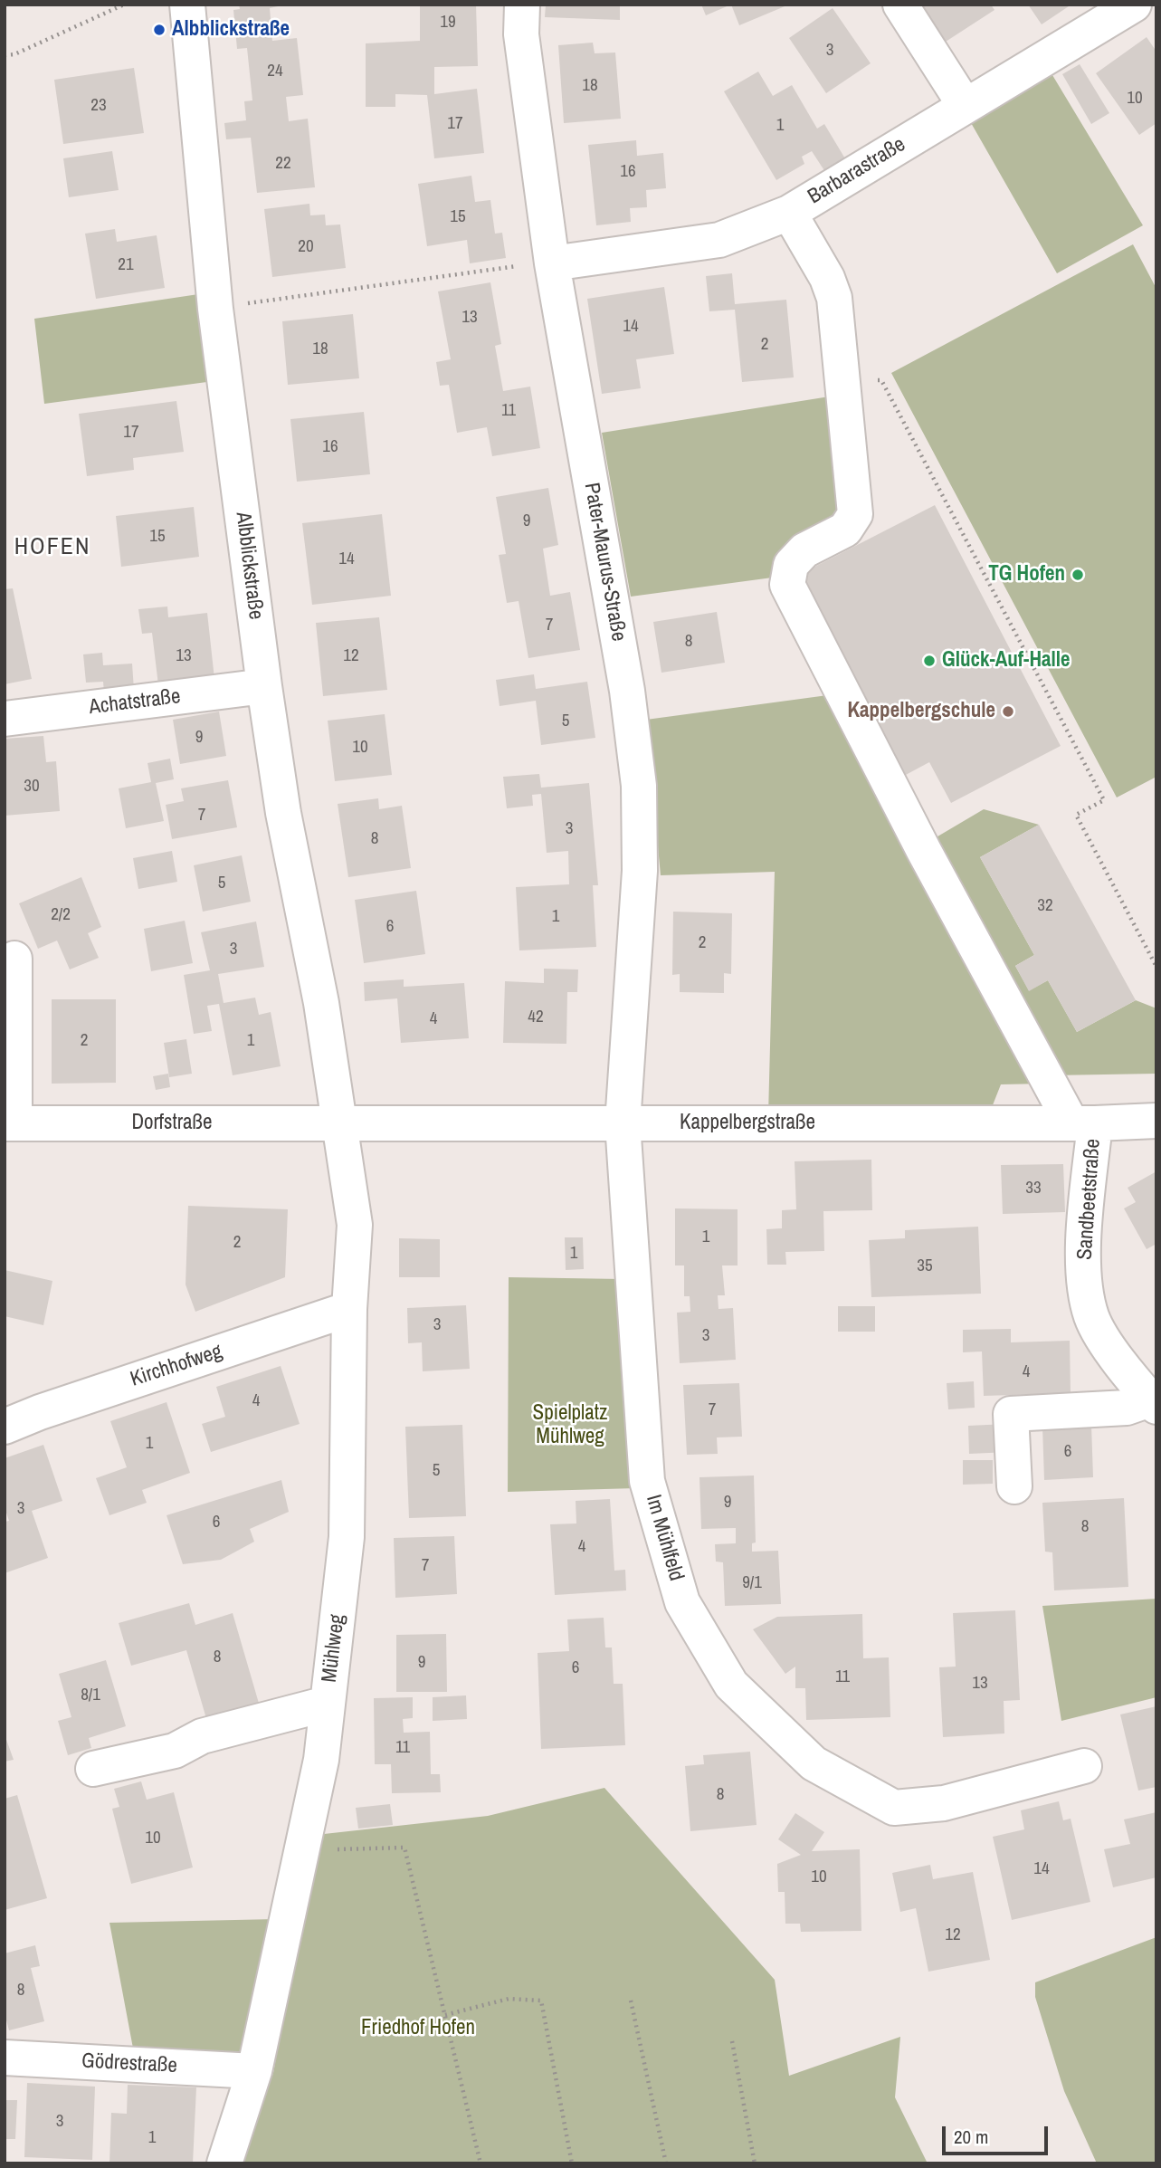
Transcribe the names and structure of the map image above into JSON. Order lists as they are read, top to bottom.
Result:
{
  "streets": {
    "street": [
      "Barbarastraße",
      "Pater-Maurus-Straße",
      "Albblickstraße",
      "Achatstraße",
      "Dorfstraße",
      "Kappelbergstraße",
      "Sandbeetstraße",
      "Kirchhofweg",
      "Im Mühlfeld",
      "Mühlweg",
      "Gödrestraße"
    ]
  },
  "crossings": [
    ["Barbarastraße", "Pater-Maurus-Straße"],
    ["Pater-Maurus-Straße", "Kappelbergstraße"],
    ["Pater-Maurus-Straße", "Im Mühlfeld"],
    ["Albblickstraße", "Achatstraße"],
    ["Albblickstraße", "Dorfstraße"],
    ["Albblickstraße", "Kappelbergstraße"],
    ["Albblickstraße", "Mühlweg"],
    ["Dorfstraße", "Kappelbergstraße"],
    ["Dorfstraße", "Mühlweg"],
    ["Kappelbergstraße", "Sandbeetstraße"],
    ["Kappelbergstraße", "Im Mühlfeld"],
    ["Kappelbergstraße", "Mühlweg"],
    ["Kirchhofweg", "Mühlweg"],
    ["Mühlweg", "Gödrestraße"]
  ],
  "districts": ["HOFEN"],
  "parks": ["Spielplatz Mühlweg", "Friedhof Hofen"],
  "places": [
    "Albblickstraße",
    "TG Hofen",
    "Glück-Auf-Halle",
    "Kappelbergschule"
  ],
  "house_numbers": [
    "19",
    "3",
    "24",
    "18",
    "10",
    "23",
    "17",
    "1",
    "22",
    "16",
    "15",
    "20",
    "21",
    "13",
    "14",
    "2",
    "18",
    "11",
    "17",
    "16",
    "9",
    "15",
    "14",
    "7",
    "8",
    "13",
    "12",
    "5",
    "9",
    "10",
    "30",
    "7",
    "3",
    "8",
    "5",
    "32",
    "2/2",
    "1",
    "6",
    "2",
    "3",
    "42",
    "4",
    "2",
    "1",
    "33",
    "1",
    "2",
    "1",
    "35",
    "3",
    "3",
    "4",
    "4",
    "7",
    "1",
    "6",
    "5",
    "9",
    "3",
    "6",
    "8",
    "4",
    "7",
    "9/1",
    "8",
    "9",
    "6",
    "11",
    "13",
    "8/1",
    "11",
    "8",
    "10",
    "14",
    "10",
    "12",
    "8",
    "3",
    "1"
  ],
  "scale_bar": "20 m"
}
